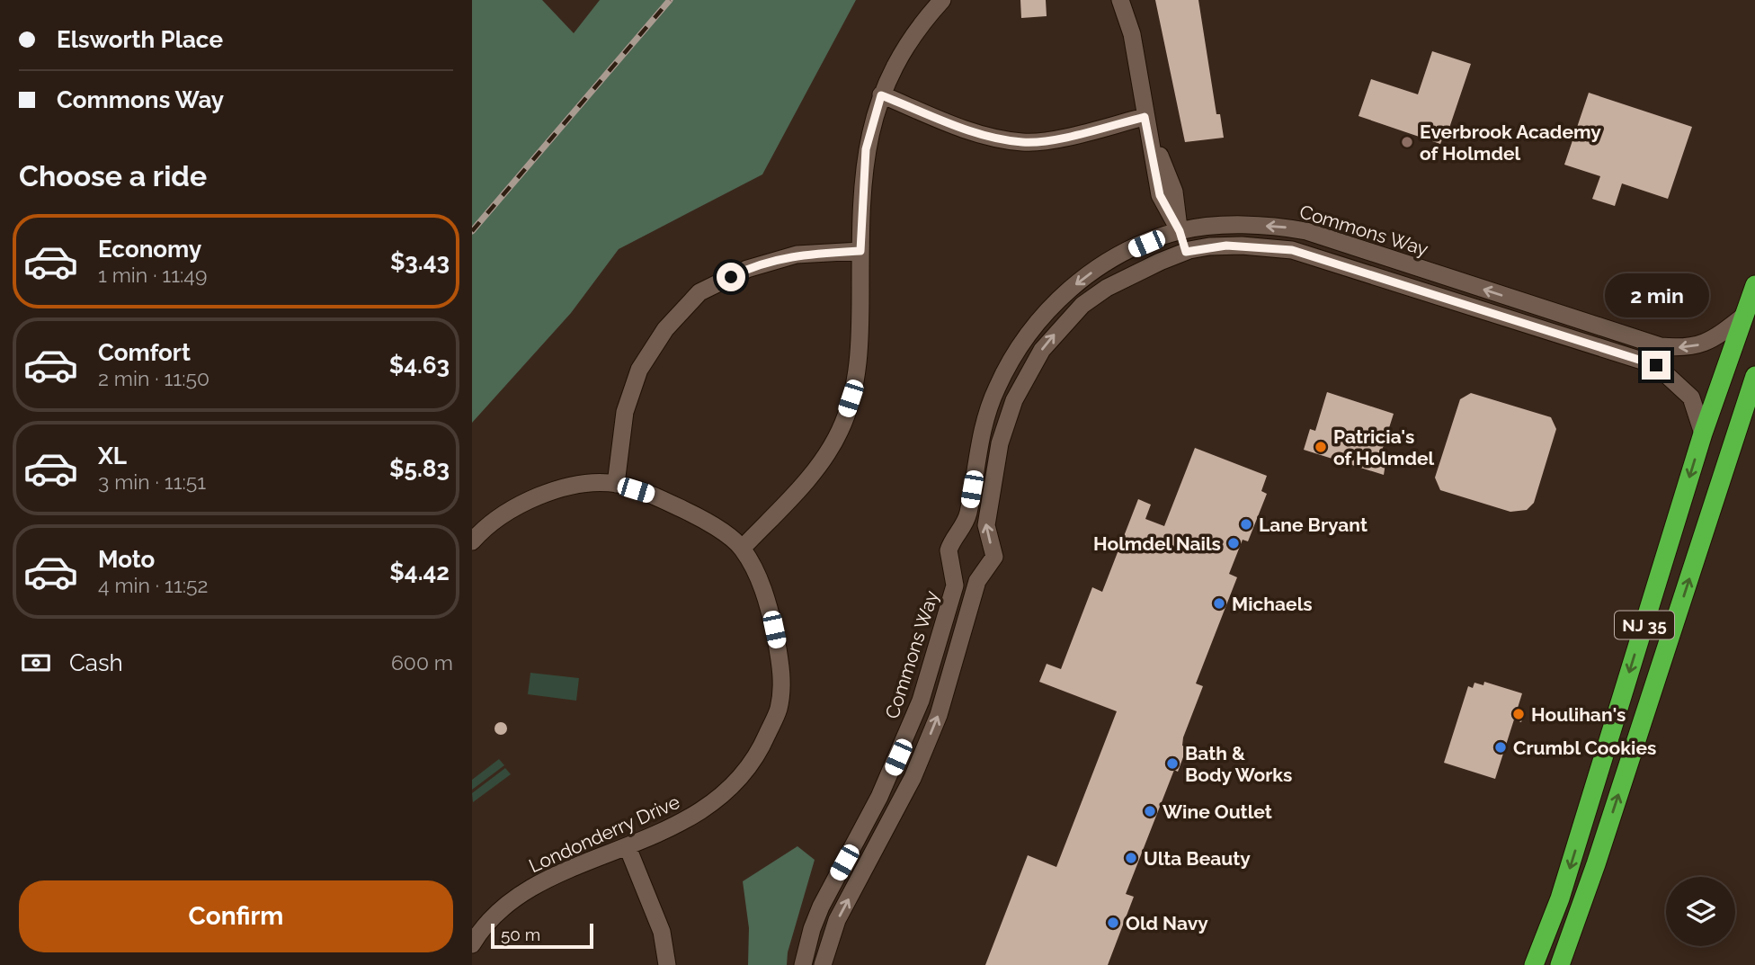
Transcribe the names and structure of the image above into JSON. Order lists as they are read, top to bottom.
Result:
{
  "streets": {
    "highway": ["NJ 35"],
    "street": ["Commons Way", "Londonderry Drive"]
  },
  "crossings": [
    ["Commons Way", "NJ 35"]
  ],
  "places": [
    "Everbrook Academy of Holmdel",
    "Patricia's of Holmdel",
    "Lane Bryant",
    "Holmdel Nails",
    "Michaels",
    "Houlihan's",
    "Crumbl Cookies",
    "Bath & Body Works",
    "Wine Outlet",
    "Ulta Beauty",
    "Old Navy"
  ],
  "scale_bar": "50 m",
  "page": {
    "banner": ["Elsworth Place", "Commons Way"],
    "heading": "Choose a ride",
    "list": [
      {
        "name": "Economy",
        "note": "1 min · 11:49",
        "value": "$3.43"
      },
      {
        "name": "Comfort",
        "note": "2 min · 11:50",
        "value": "$4.63"
      },
      {
        "name": "XL",
        "note": "3 min · 11:51",
        "value": "$5.83"
      },
      {
        "name": "Moto",
        "note": "4 min · 11:52",
        "value": "$4.42"
      }
    ],
    "bubble": "2 min",
    "pay": ["Cash", "600 m"],
    "buttons": "Confirm",
    "scale": "50 m"
  }
}
